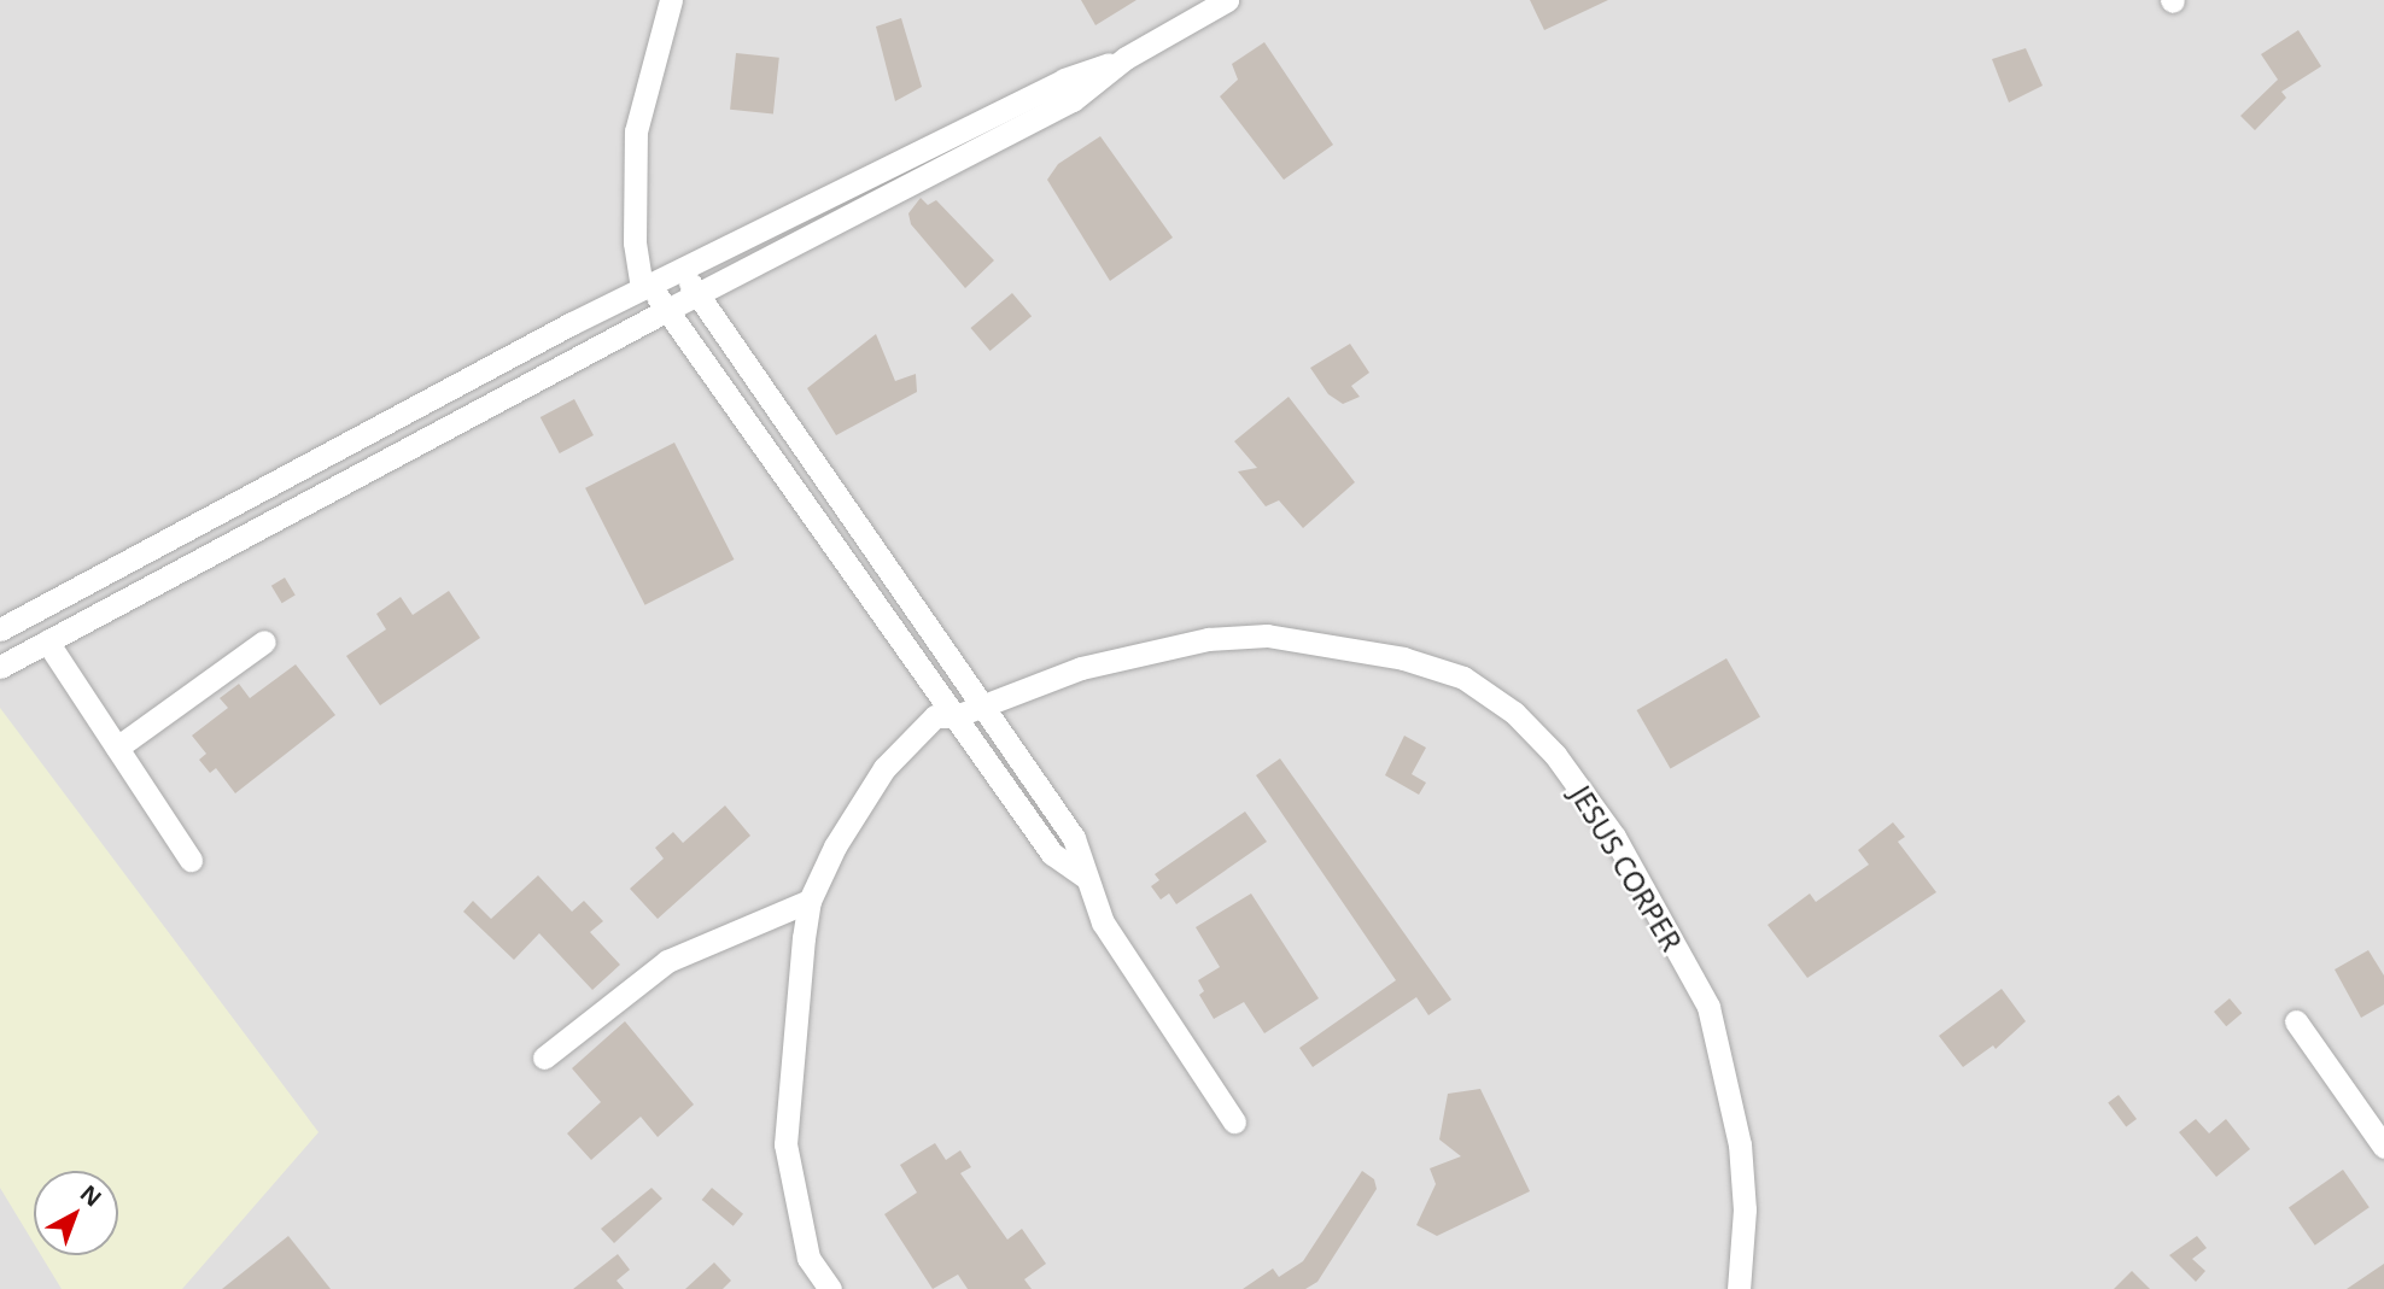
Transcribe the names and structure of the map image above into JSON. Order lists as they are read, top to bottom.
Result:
{
  "streets": {
    "street": ["JESUS CORPER"]
  },
  "north": "top right"
}
